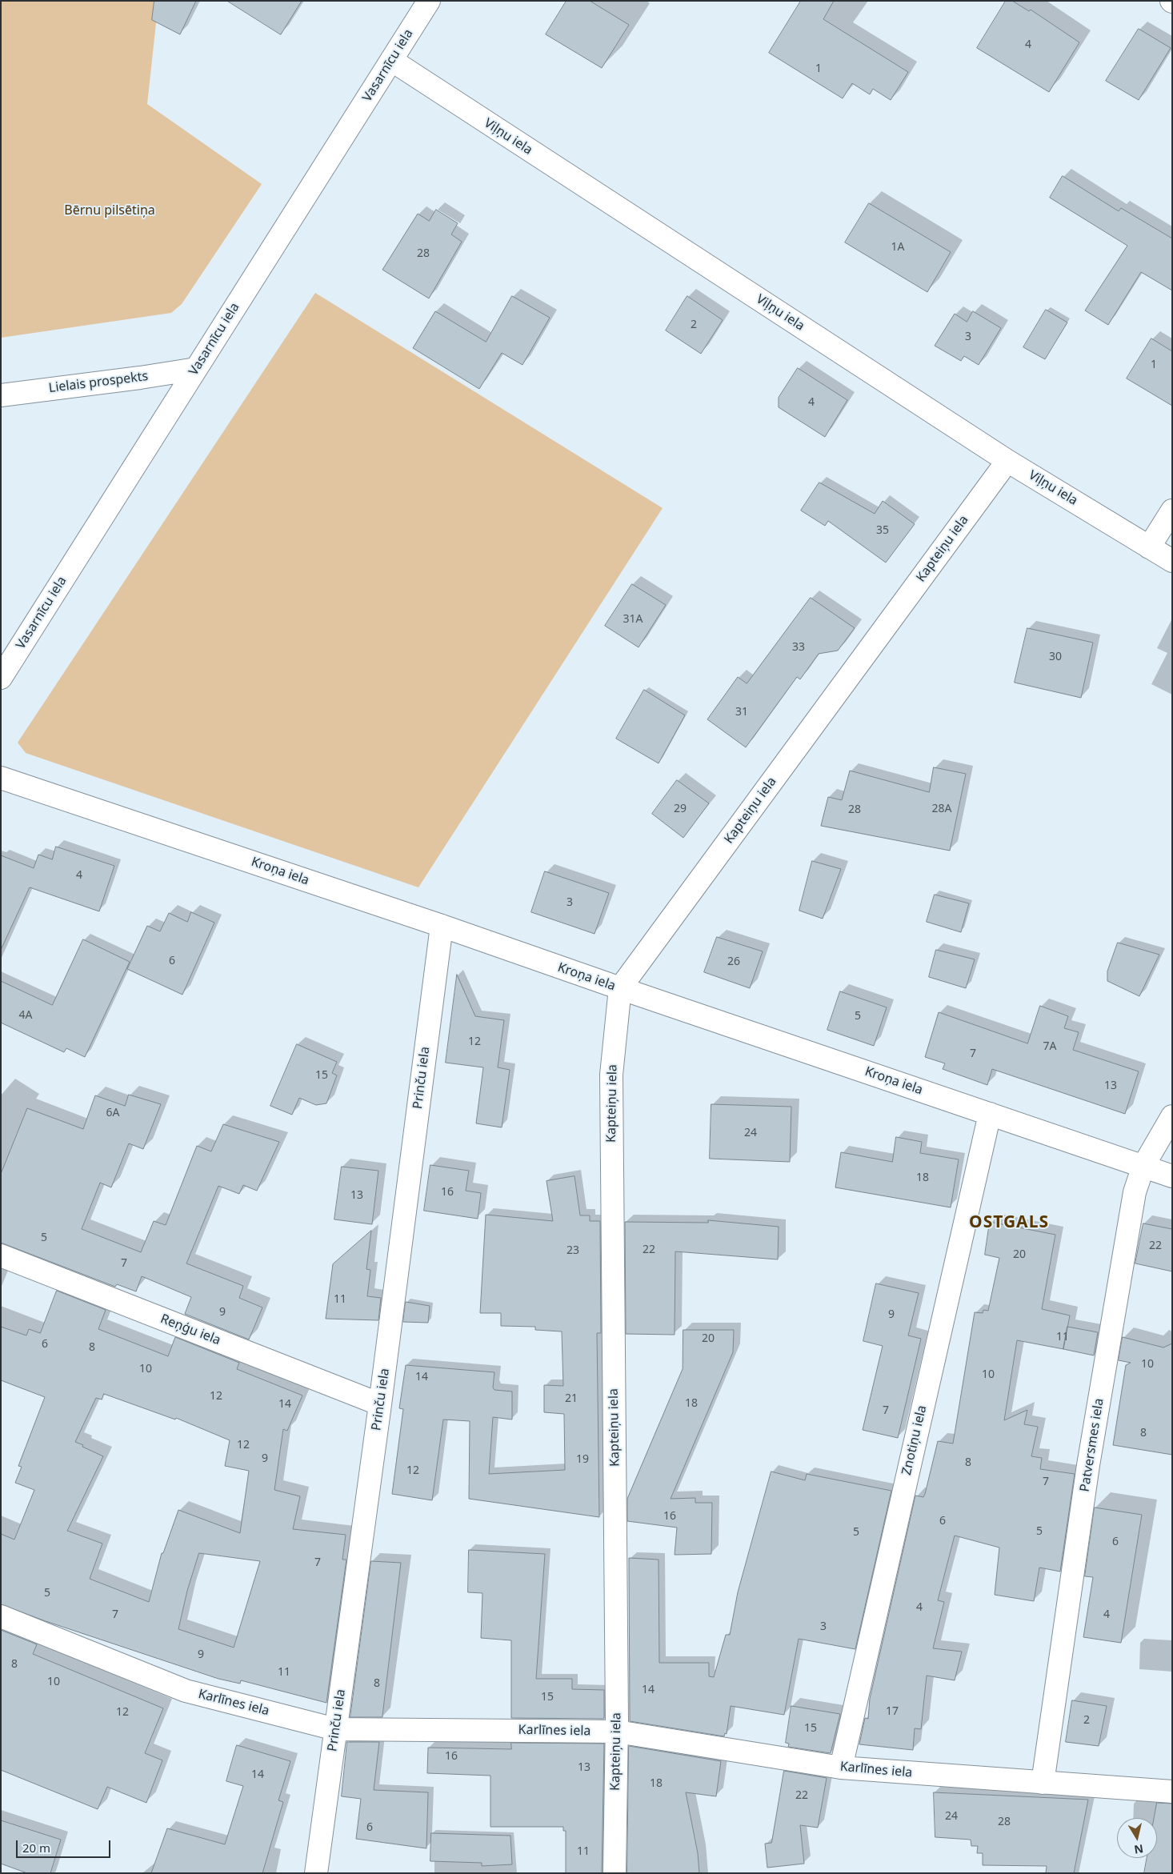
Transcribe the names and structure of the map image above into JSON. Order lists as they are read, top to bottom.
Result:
{
  "streets": {
    "street": [
      "Vasarnīcu iela",
      "Viļņu iela",
      "Lielais prospekts",
      "Kapteiņu iela",
      "Kroņa iela",
      "Prinču iela",
      "Reņģu iela",
      "Znotiņu iela",
      "Patversmes iela",
      "Karlīnes iela"
    ]
  },
  "crossings": [
    ["Vasarnīcu iela", "Viļņu iela"],
    ["Vasarnīcu iela", "Lielais prospekts"],
    ["Viļņu iela", "Kapteiņu iela"],
    ["Kapteiņu iela", "Kroņa iela"],
    ["Kapteiņu iela", "Karlīnes iela"],
    ["Kroņa iela", "Prinču iela"],
    ["Kroņa iela", "Znotiņu iela"],
    ["Kroņa iela", "Patversmes iela"],
    ["Prinču iela", "Reņģu iela"],
    ["Prinču iela", "Karlīnes iela"],
    ["Znotiņu iela", "Karlīnes iela"],
    ["Patversmes iela", "Karlīnes iela"]
  ],
  "districts": ["OSTGALS"],
  "parks": ["Bērnu pilsētiņa"],
  "house_numbers": [
    "4",
    "1",
    "1A",
    "28",
    "2",
    "3",
    "1",
    "4",
    "35",
    "31A",
    "33",
    "30",
    "31",
    "29",
    "28A",
    "28",
    "4",
    "3",
    "6",
    "26",
    "4A",
    "5",
    "12",
    "7A",
    "7",
    "15",
    "13",
    "6A",
    "24",
    "18",
    "16",
    "13",
    "5",
    "22",
    "22",
    "23",
    "20",
    "7",
    "11",
    "9",
    "9",
    "11",
    "20",
    "6",
    "8",
    "10",
    "10",
    "10",
    "14",
    "12",
    "21",
    "18",
    "14",
    "7",
    "8",
    "12",
    "9",
    "19",
    "8",
    "12",
    "7",
    "16",
    "6",
    "5",
    "5",
    "6",
    "7",
    "5",
    "4",
    "7",
    "4",
    "3",
    "9",
    "8",
    "11",
    "10",
    "8",
    "14",
    "15",
    "17",
    "12",
    "2",
    "15",
    "16",
    "13",
    "14",
    "18",
    "22",
    "24",
    "28",
    "6",
    "11"
  ],
  "scale_bar": "20 m",
  "north": "bottom"
}
